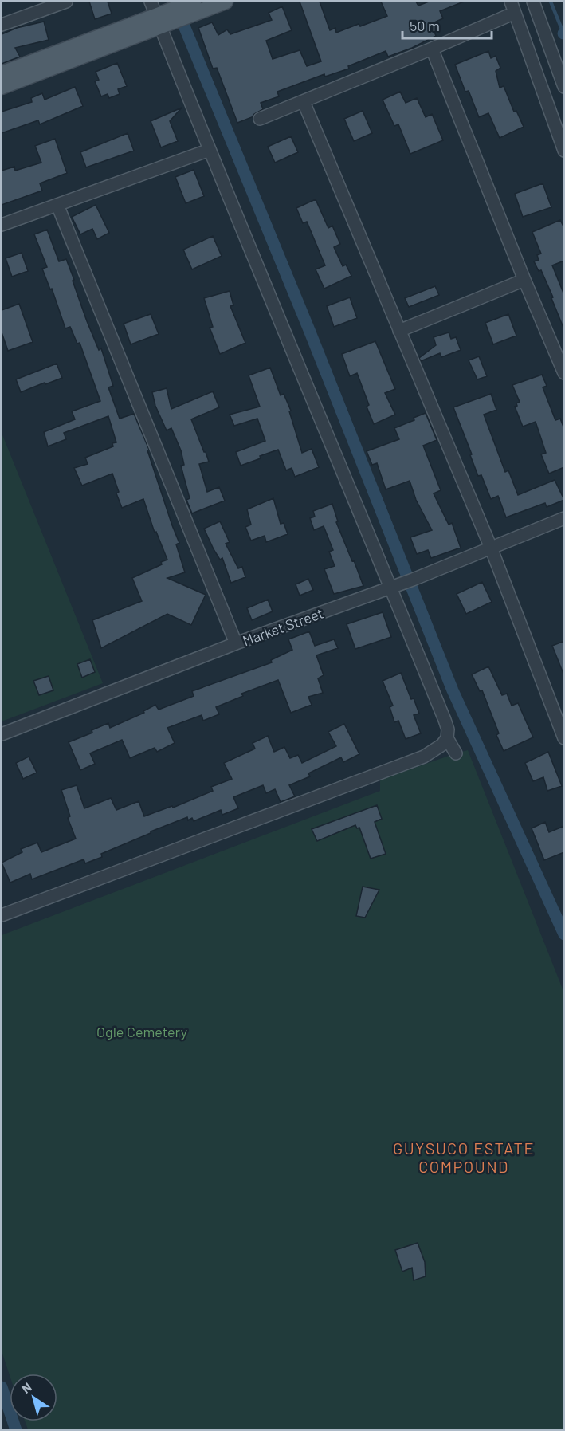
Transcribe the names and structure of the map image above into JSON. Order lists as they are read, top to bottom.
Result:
{
  "streets": {
    "street": ["Market Street"]
  },
  "districts": ["GUYSUCO ESTATE COMPOUND"],
  "parks": ["Ogle Cemetery"],
  "scale_bar": "50 m",
  "north": "top left"
}
